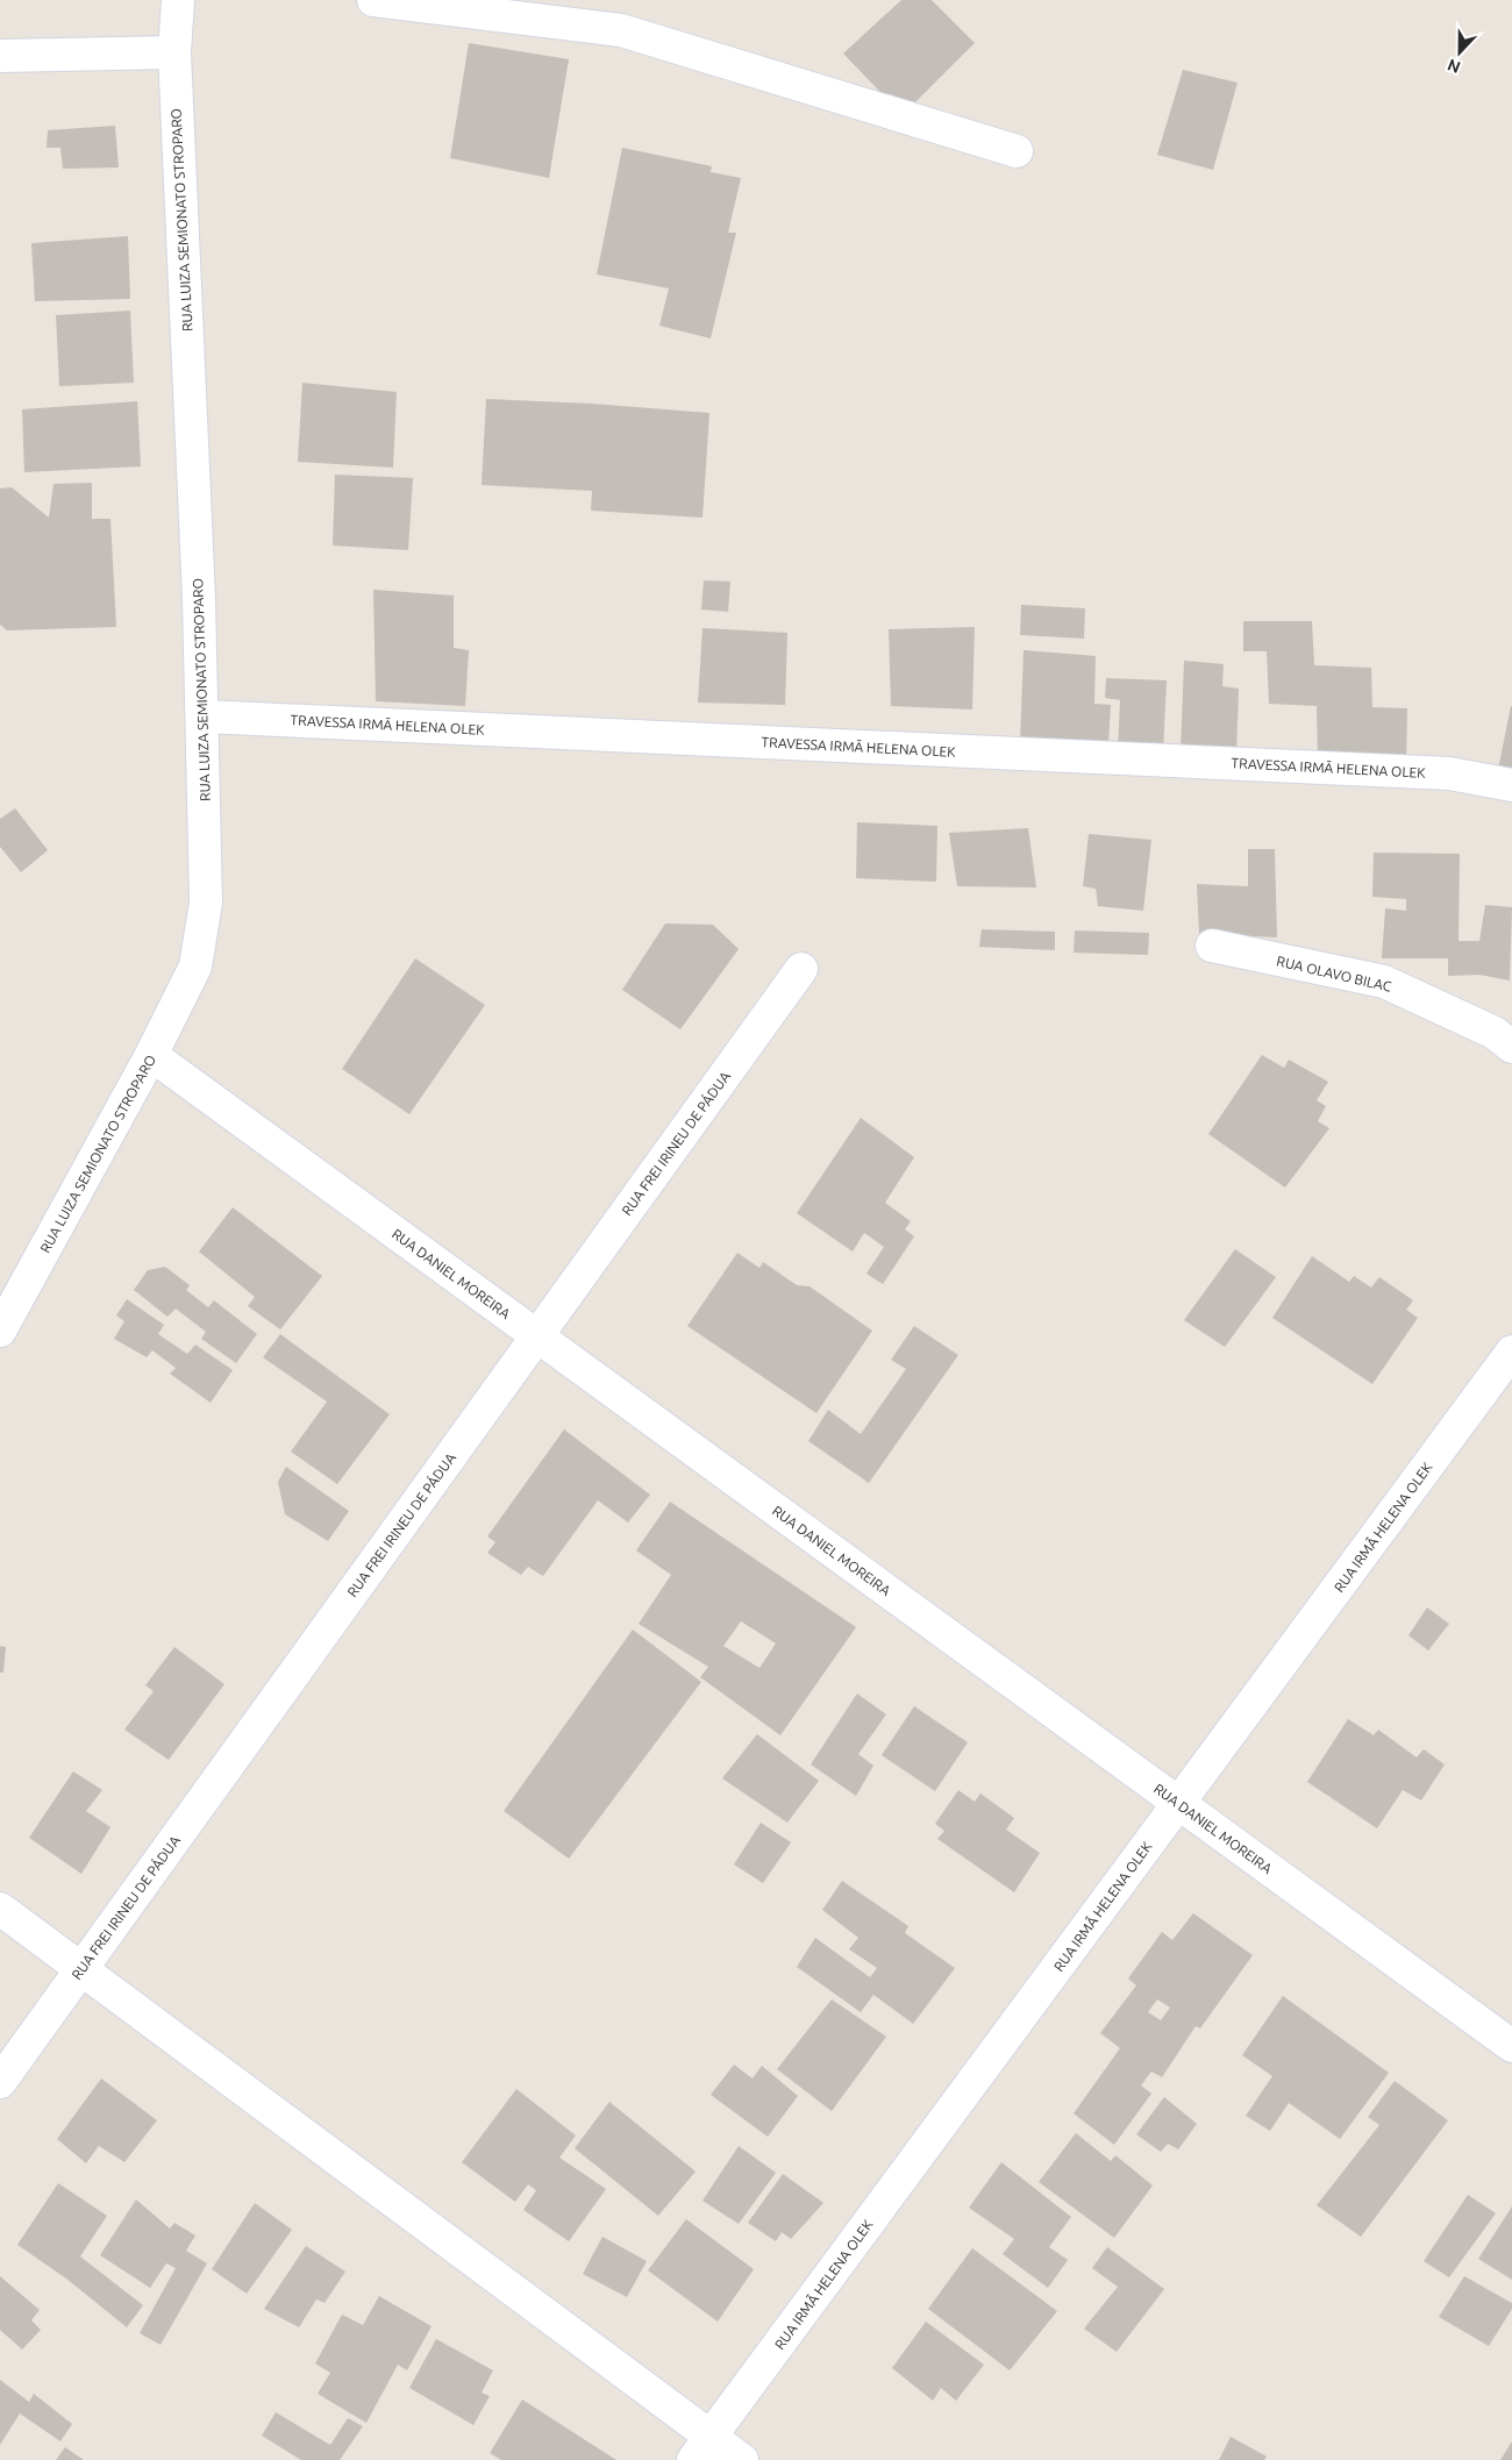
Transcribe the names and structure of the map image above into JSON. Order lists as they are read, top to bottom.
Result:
{
  "streets": {
    "street": [
      "RUA LUIZA SEMIONATO STROPARO",
      "TRAVESSA IRMÃ HELENA OLEK",
      "RUA OLAVO BILAC",
      "RUA FREI IRINEU DE PÁDUA",
      "RUA DANIEL MOREIRA",
      "RUA IRMÃ HELENA OLEK"
    ]
  },
  "crossings": [
    ["RUA LUIZA SEMIONATO STROPARO", "TRAVESSA IRMÃ HELENA OLEK"],
    ["RUA LUIZA SEMIONATO STROPARO", "RUA DANIEL MOREIRA"],
    ["RUA FREI IRINEU DE PÁDUA", "RUA DANIEL MOREIRA"],
    ["RUA DANIEL MOREIRA", "RUA IRMÃ HELENA OLEK"]
  ],
  "north": "bottom"
}
